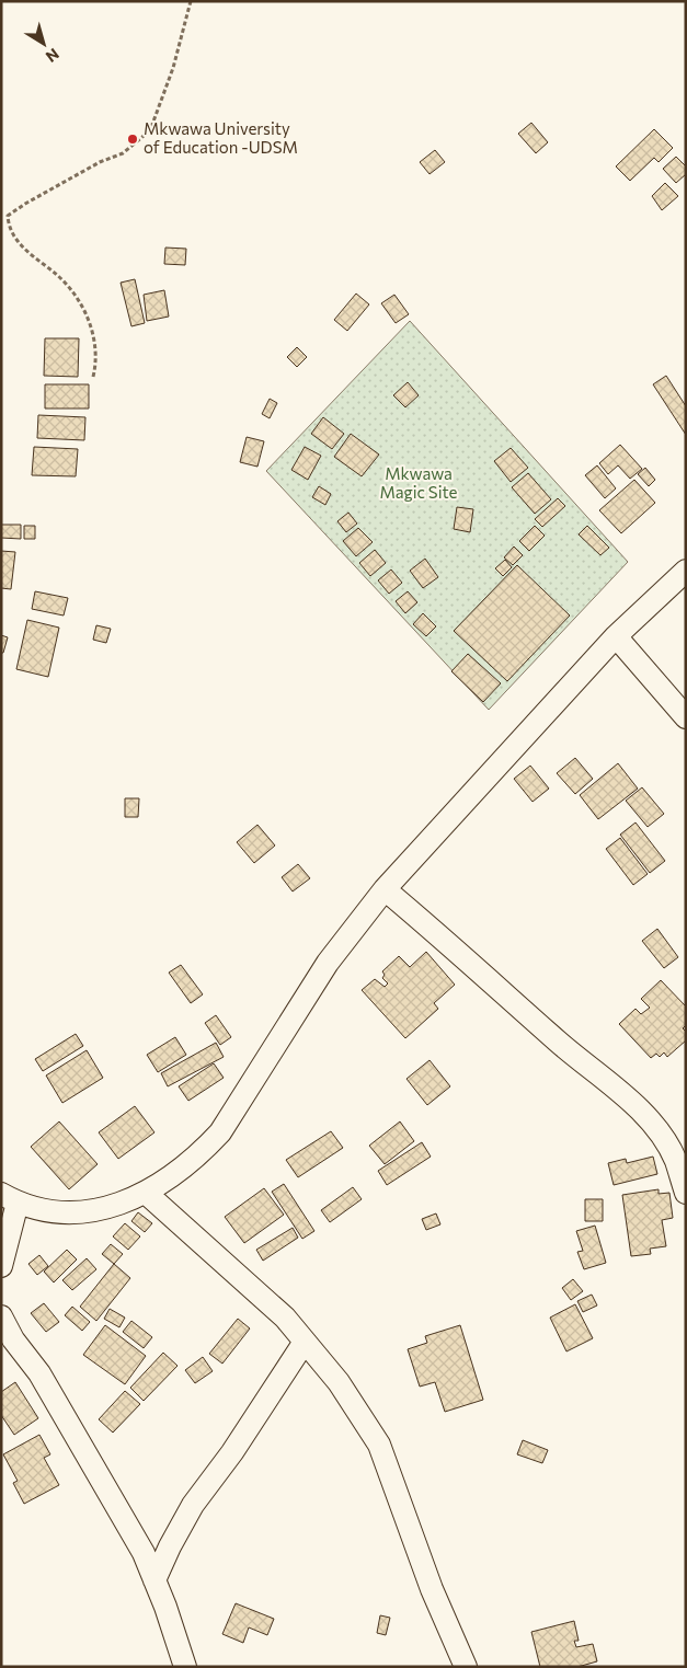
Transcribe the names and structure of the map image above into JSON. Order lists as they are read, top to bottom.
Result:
{
  "parks": ["Mkwawa Magic Site"],
  "places": ["Mkwawa University of Education -UDSM"],
  "north": "bottom right"
}
